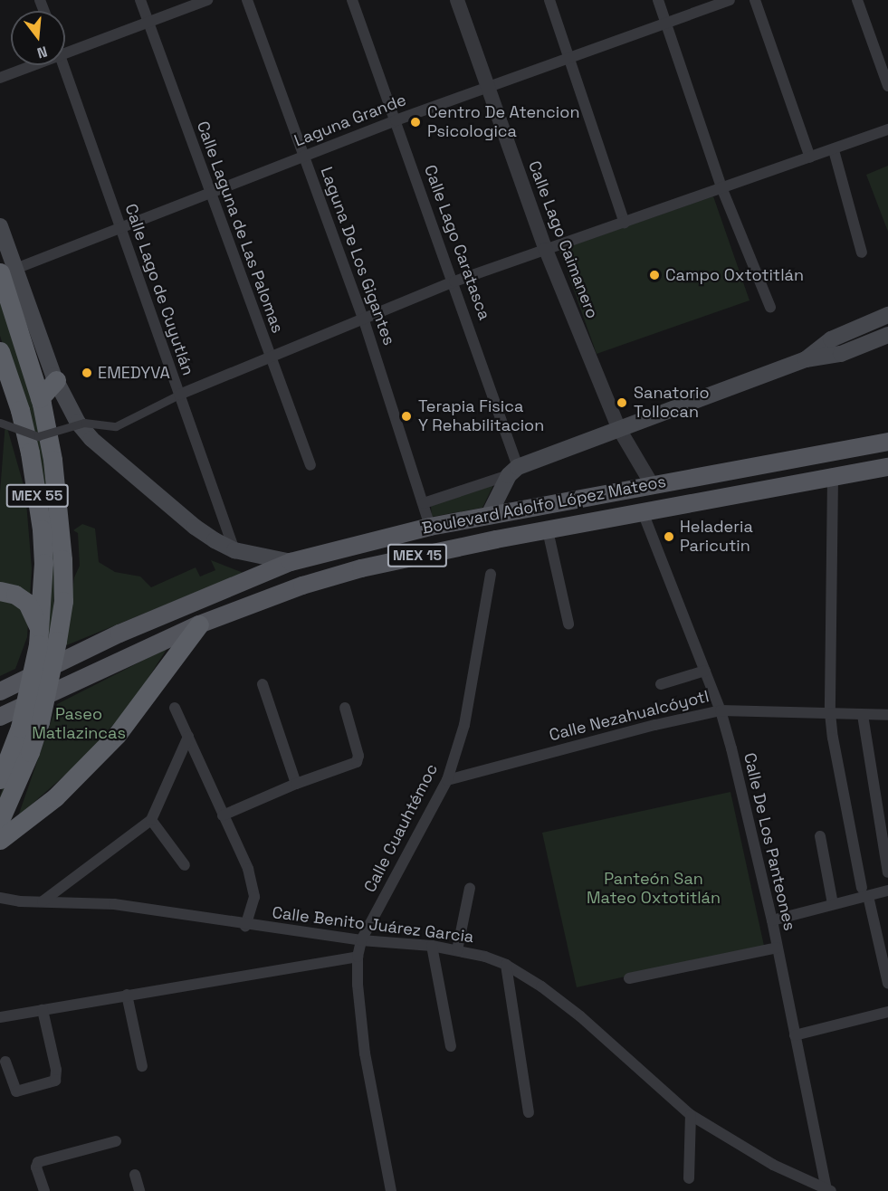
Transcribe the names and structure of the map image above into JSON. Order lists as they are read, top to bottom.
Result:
{
  "streets": {
    "highway": ["MEX 55"],
    "main road": ["Boulevard Adolfo López Mateos", "MEX 15"],
    "street": [
      "Laguna Grande",
      "Calle Laguna de Las Palomas",
      "Calle Lago Caimanero",
      "Calle Lago Caratasca",
      "Laguna De Los Gigantes",
      "Calle Lago de Cuyutlán",
      "Calle Nezahualcóyotl",
      "Calle Cuauhtémoc",
      "Calle De Los Panteones",
      "Calle Benito Juárez Garcia"
    ]
  },
  "crossings": [
    ["Laguna Grande", "Calle Laguna de Las Palomas"],
    ["Laguna Grande", "Calle Lago Caimanero"],
    ["Laguna Grande", "Calle Lago Caratasca"],
    ["Laguna Grande", "Laguna De Los Gigantes"],
    ["Laguna Grande", "Calle Lago de Cuyutlán"],
    ["Laguna Grande", "MEX 55"],
    ["Calle Lago Caimanero", "Boulevard Adolfo López Mateos"],
    ["Laguna De Los Gigantes", "Boulevard Adolfo López Mateos"],
    ["Boulevard Adolfo López Mateos", "Calle De Los Panteones"],
    ["Calle Nezahualcóyotl", "Calle Cuauhtémoc"],
    ["Calle Nezahualcóyotl", "Calle De Los Panteones"],
    ["Calle Cuauhtémoc", "Calle Benito Juárez Garcia"],
    ["Calle De Los Panteones", "Calle Benito Juárez Garcia"]
  ],
  "parks": ["Paseo Matlazincas", "Panteón San Mateo Oxtotitlán"],
  "places": [
    "Centro De Atencion Psicologica",
    "Campo Oxtotitlán",
    "EMEDYVA",
    "Sanatorio Tollocan",
    "Terapia Fisica Y Rehabilitacion",
    "Heladeria Paricutin"
  ],
  "north": "bottom"
}
